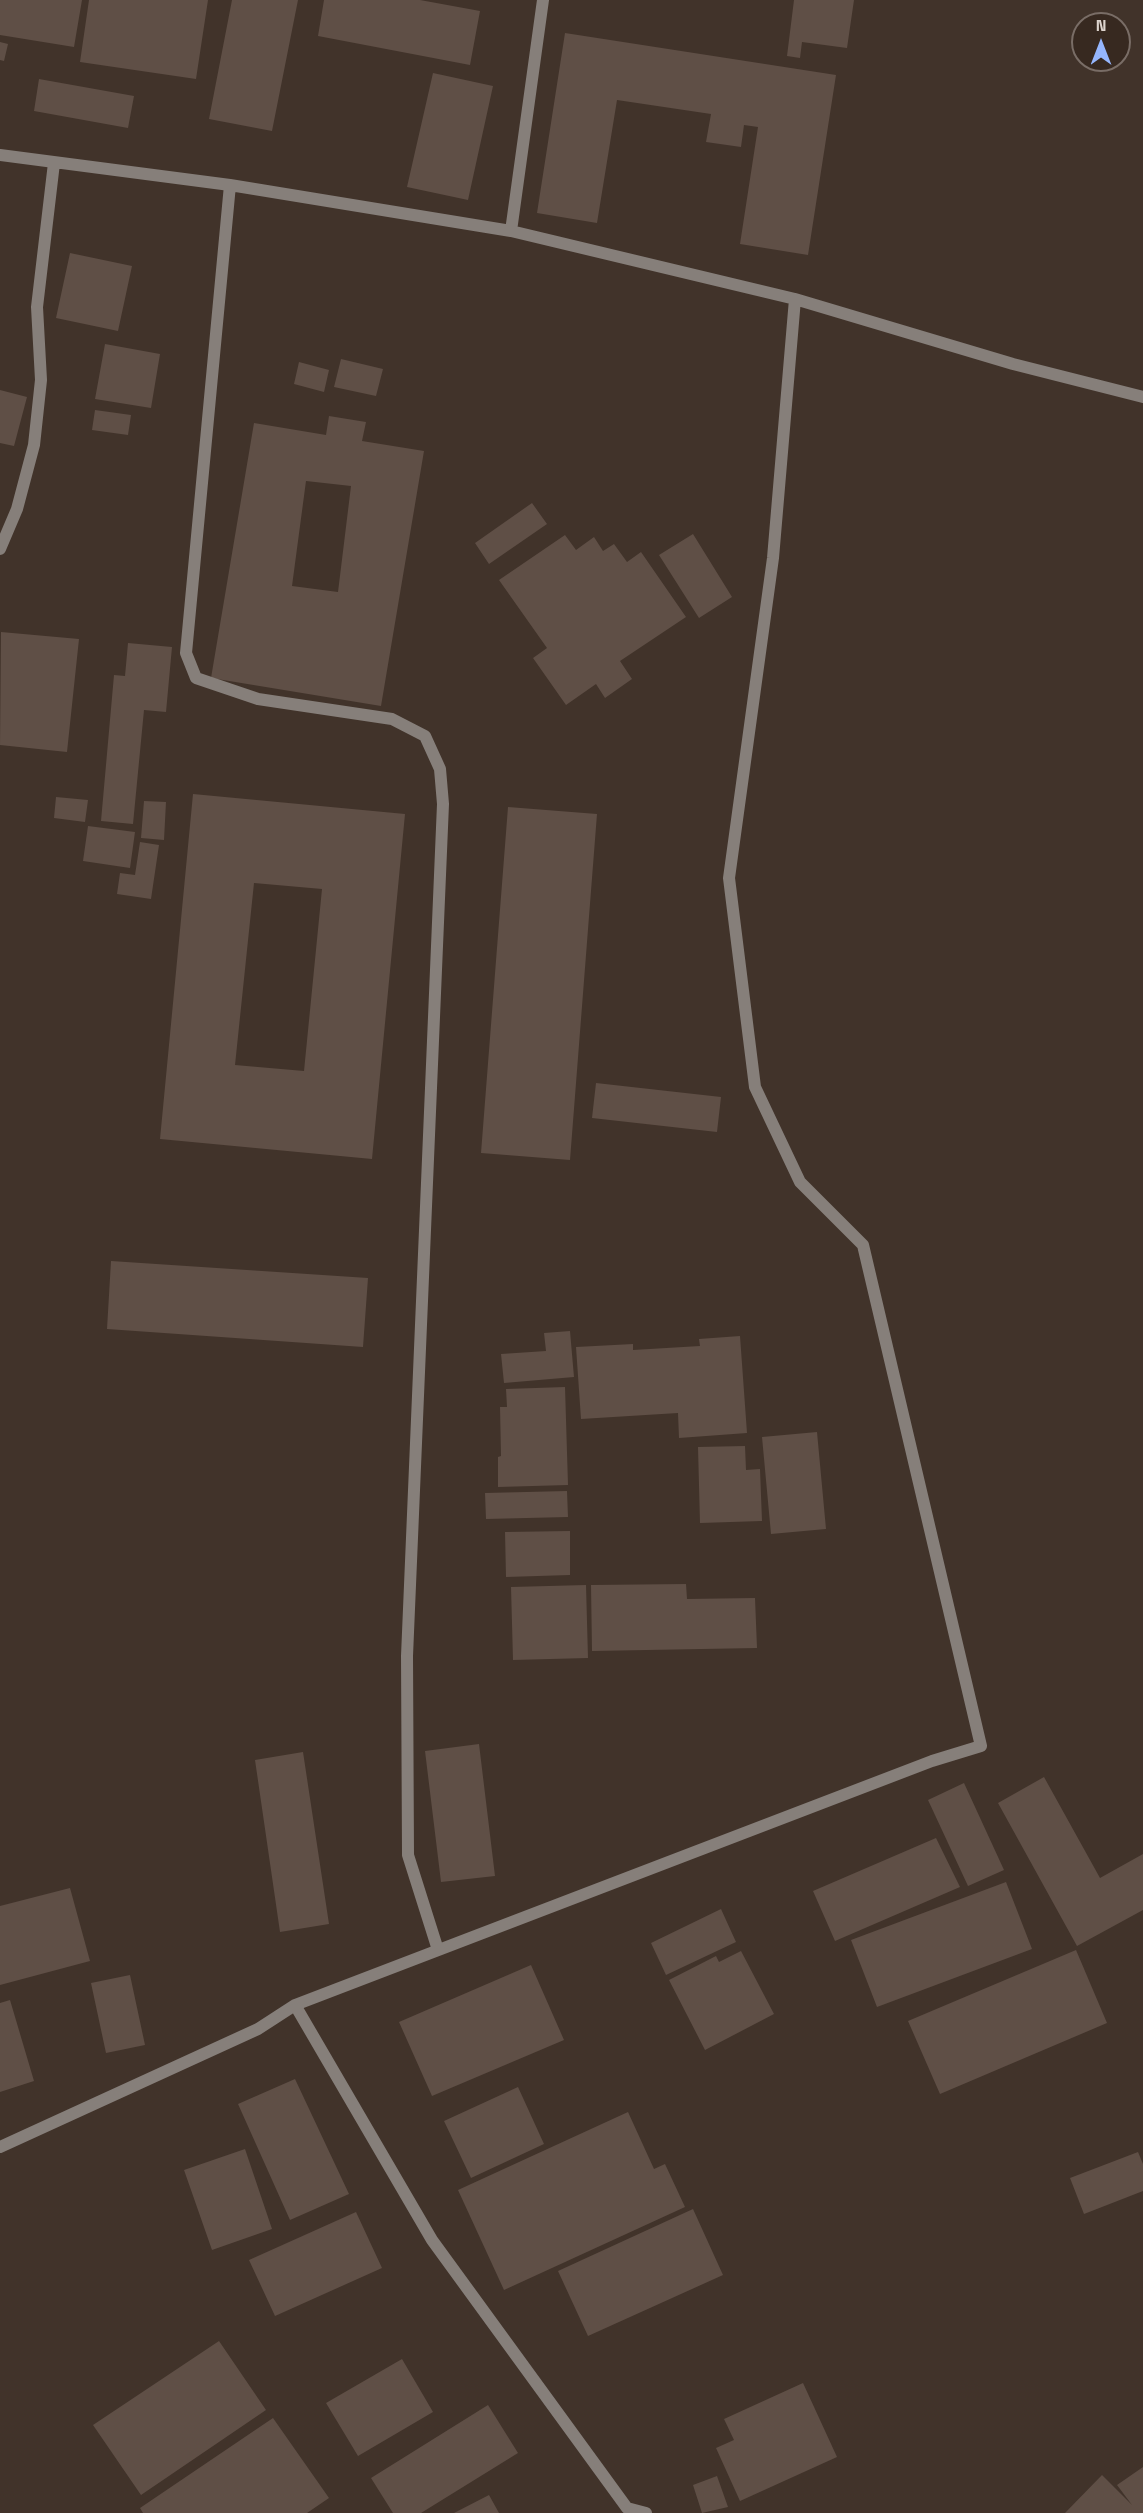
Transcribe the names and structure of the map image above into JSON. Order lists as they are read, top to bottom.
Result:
{
  "north": "top"
}
